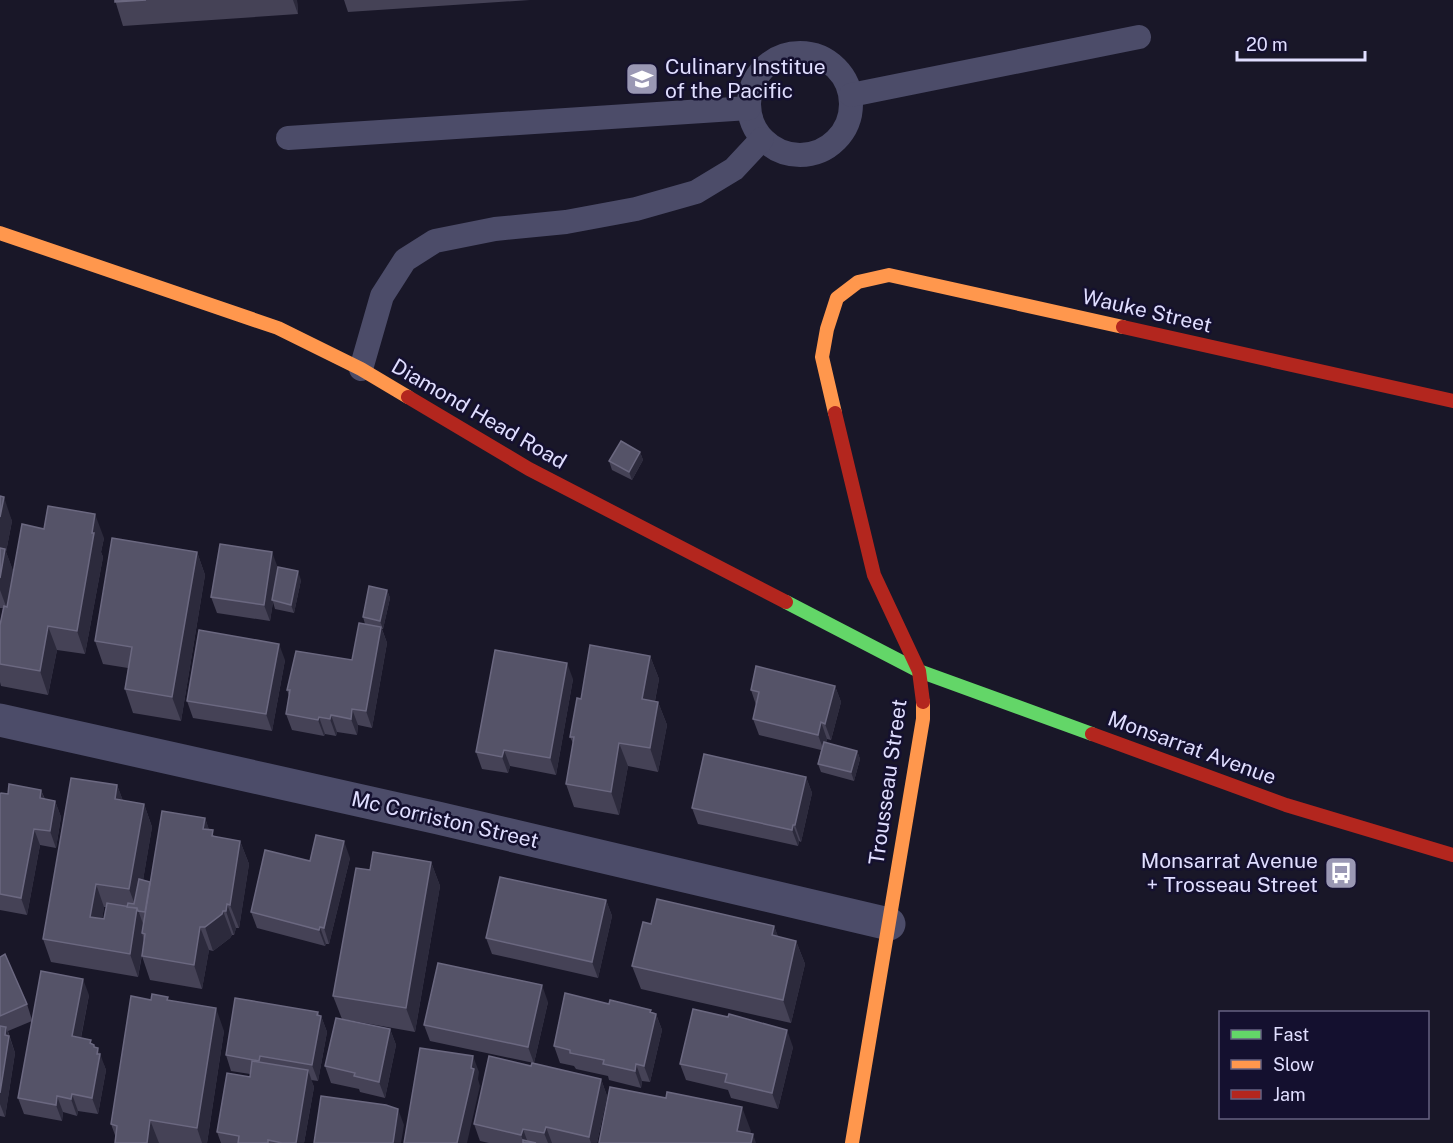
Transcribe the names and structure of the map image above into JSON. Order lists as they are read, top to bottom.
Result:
{
  "streets": {
    "street": [
      "Wauke Street",
      "Diamond Head Road",
      "Monsarrat Avenue",
      "Trousseau Street",
      "Mc Corriston Street"
    ]
  },
  "crossings": [
    ["Wauke Street", "Trousseau Street"],
    ["Diamond Head Road", "Monsarrat Avenue"],
    ["Diamond Head Road", "Trousseau Street"],
    ["Monsarrat Avenue", "Trousseau Street"],
    ["Trousseau Street", "Mc Corriston Street"]
  ],
  "places": {
    "school or university": ["Culinary Institue of the Pacific"],
    "bus stop": ["Monsarrat Avenue + Trosseau Street"]
  },
  "legend": ["Fast", "Slow", "Jam"],
  "scale_bar": "20 m"
}
